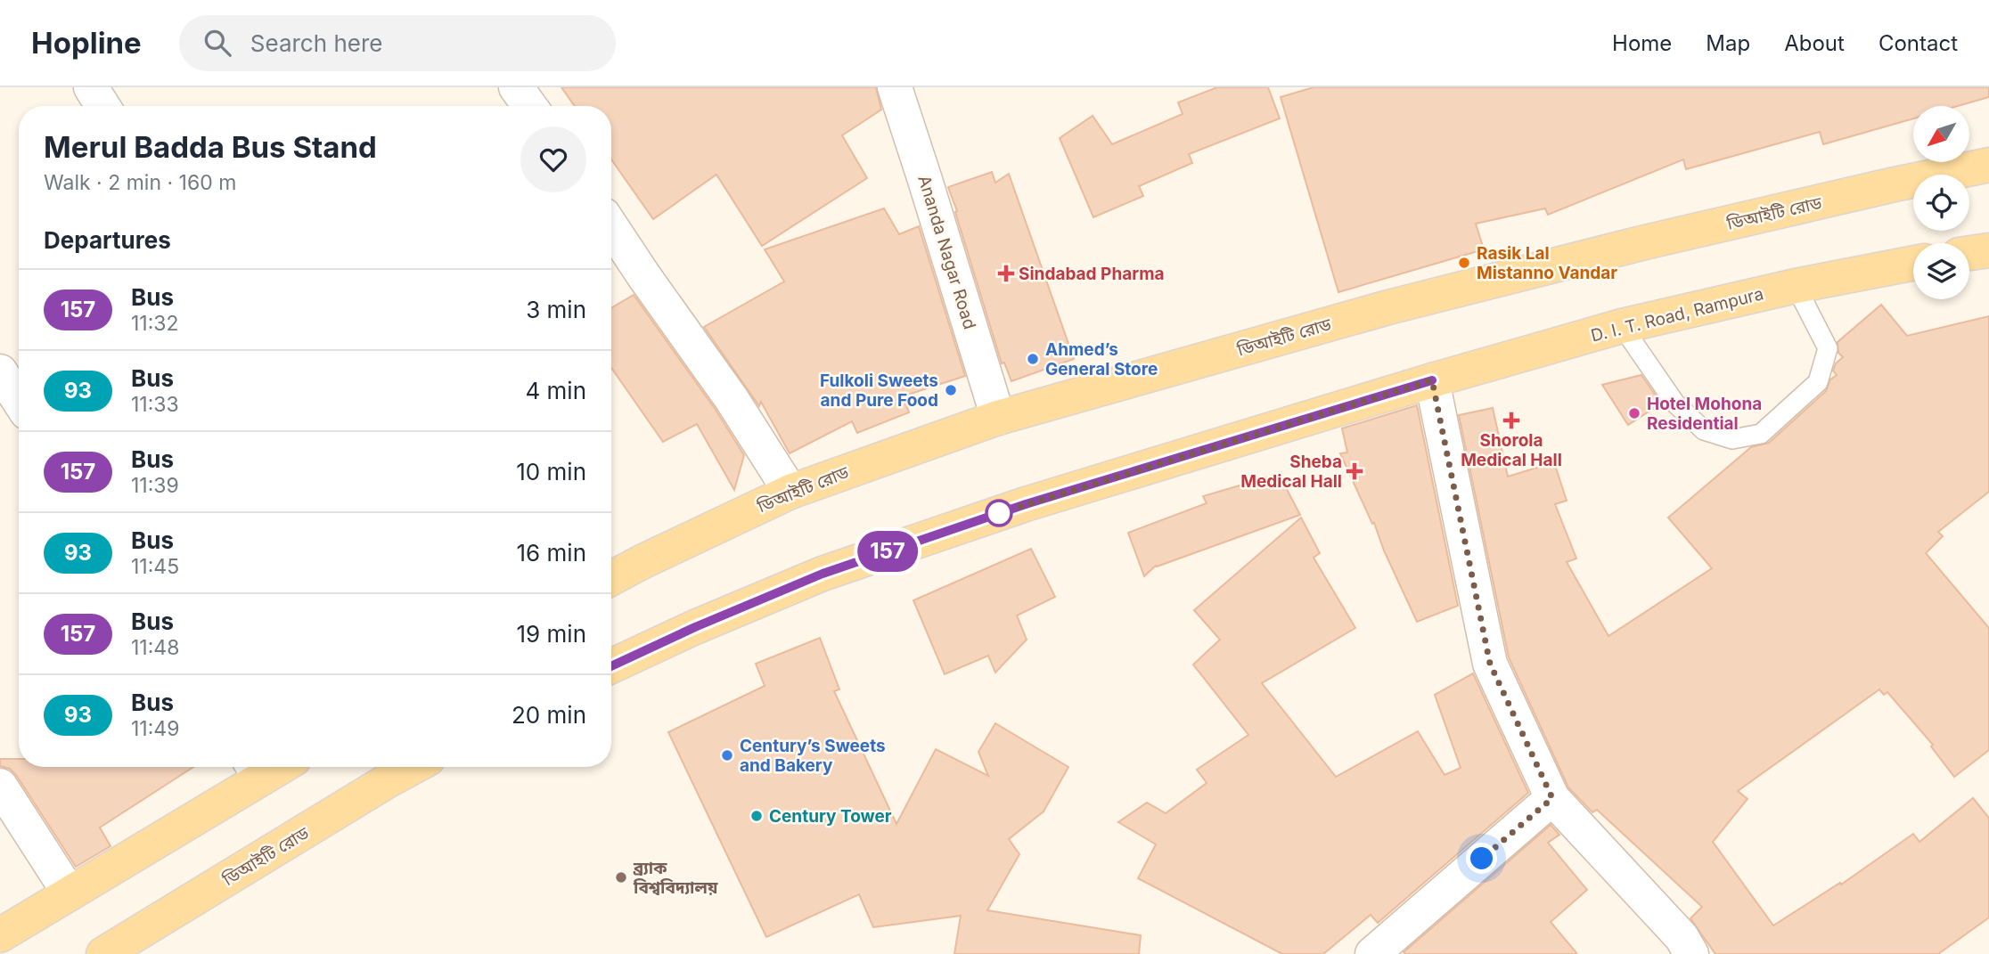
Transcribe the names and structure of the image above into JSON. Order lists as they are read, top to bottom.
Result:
{
  "streets": {
    "main road": ["ডিআইটি রোড", "D. I. T. Road, Rampura"],
    "street": ["Ananda Nagar Road"]
  },
  "crossings": [
    ["ডিআইটি রোড", "Ananda Nagar Road"]
  ],
  "places": {
    "other": [
      "Rasik Lal Mistanno Vandar",
      "Ahmed’s General Store",
      "Fulkoli Sweets and Pure Food",
      "Hotel Mohona Residential",
      "Century’s Sweets and Bakery",
      "Century Tower",
      "ব্র্যাক বিশ্ববিদ্যালয়"
    ],
    "health": ["Sindabad Pharma", "Shorola Medical Hall", "Sheba Medical Hall"]
  },
  "lines": ["bus line 157"],
  "north": "bottom left",
  "page": {
    "header": "Hopline",
    "search": "Search here",
    "nav": [
      "Home",
      "Map",
      "About",
      "Contact"
    ],
    "on_map": "157",
    "heading": [
      ["Merul Badda Bus Stand", "Walk · 2 min · 160 m"],
      "Departures"
    ],
    "list": [
      {
        "mark": "157",
        "name": "Bus",
        "note": "11:32",
        "value": "3 min"
      },
      {
        "mark": "93",
        "name": "Bus",
        "note": "11:33",
        "value": "4 min"
      },
      {
        "mark": "157",
        "name": "Bus",
        "note": "11:39",
        "value": "10 min"
      },
      {
        "mark": "93",
        "name": "Bus",
        "note": "11:45",
        "value": "16 min"
      },
      {
        "mark": "157",
        "name": "Bus",
        "note": "11:48",
        "value": "19 min"
      },
      {
        "mark": "93",
        "name": "Bus",
        "note": "11:49",
        "value": "20 min"
      }
    ]
  }
}
